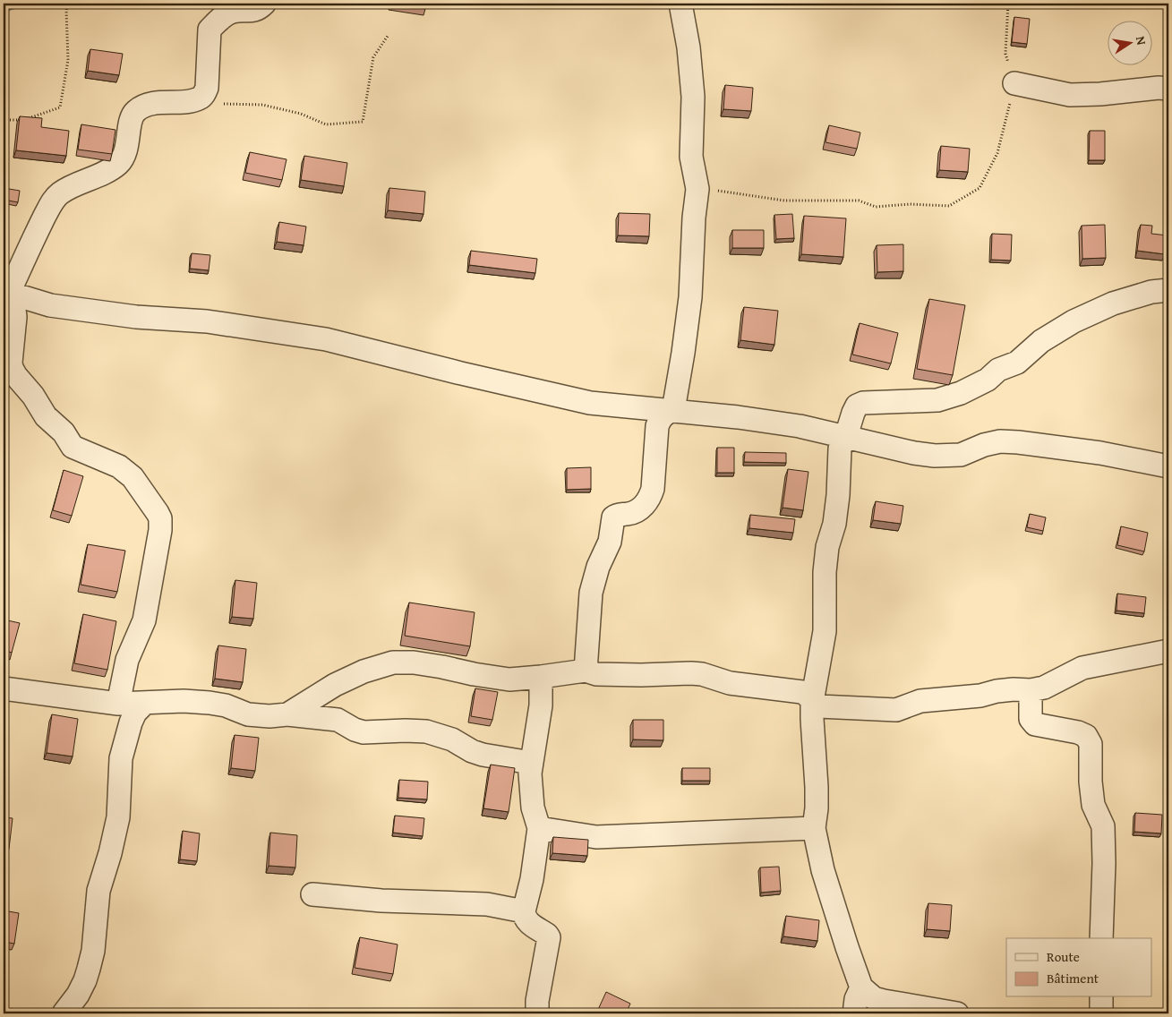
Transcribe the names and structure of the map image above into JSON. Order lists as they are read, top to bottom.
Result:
{
  "legend": ["Route", "Bâtiment"],
  "north": "right"
}
